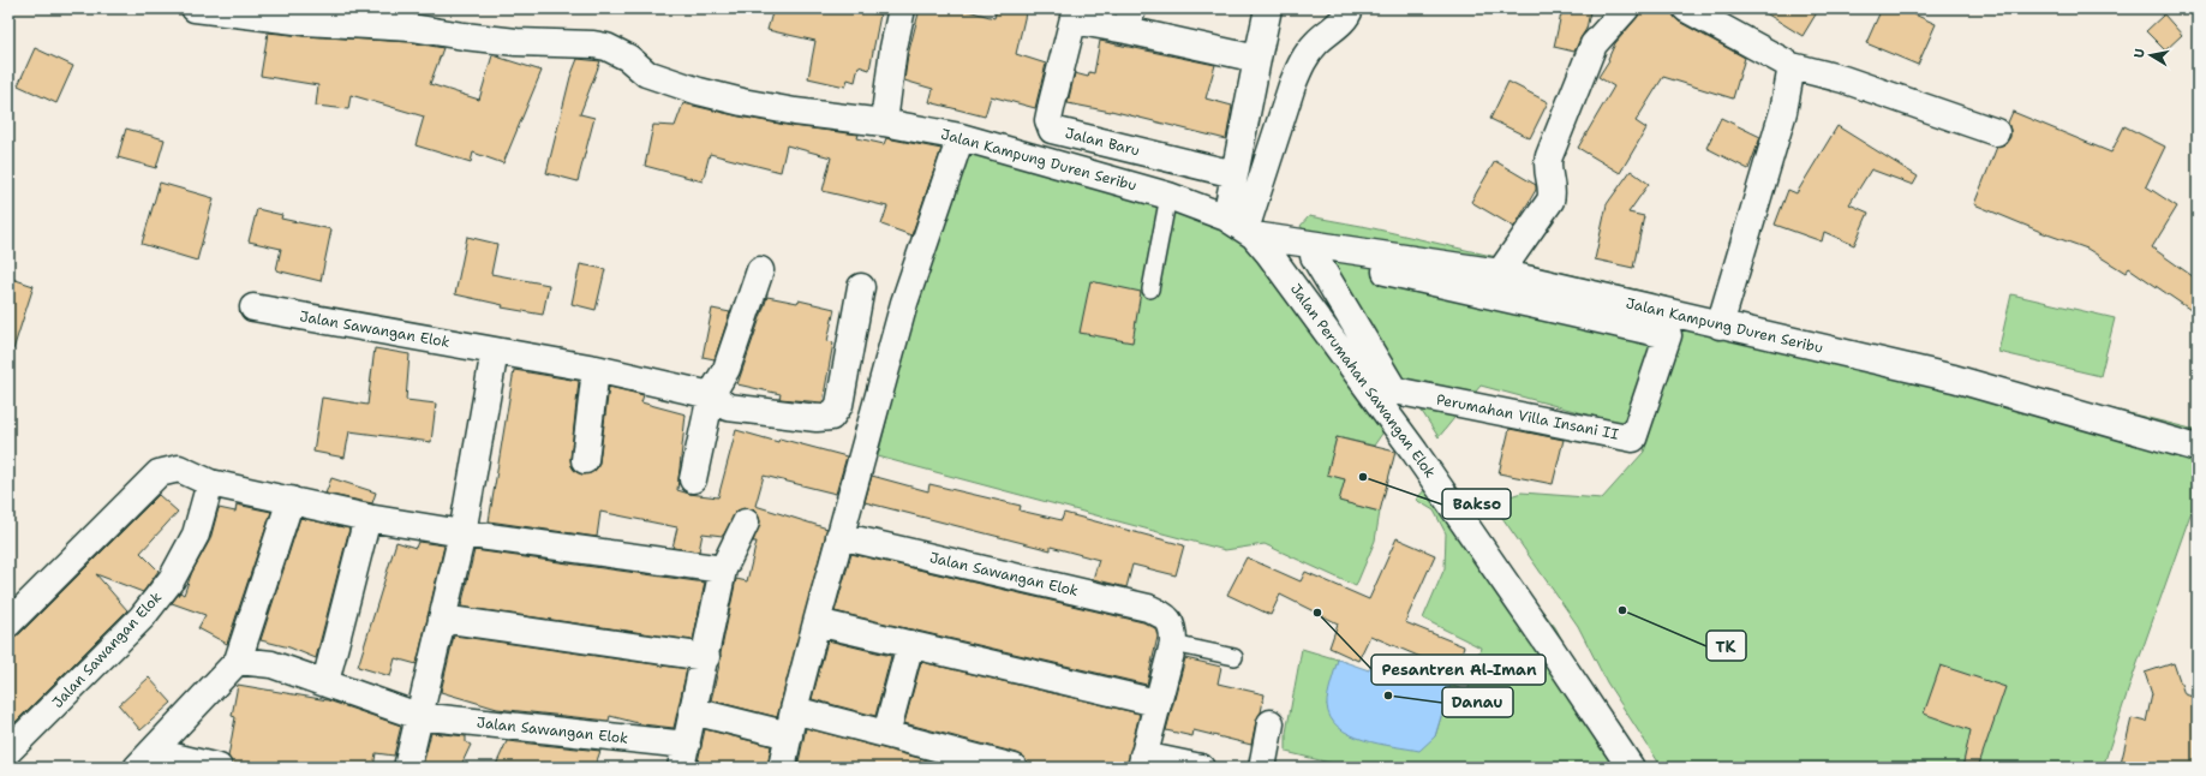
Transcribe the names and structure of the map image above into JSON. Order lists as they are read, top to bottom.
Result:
{
  "streets": {
    "street": [
      "Jalan Baru",
      "Jalan Kampung Duren Seribu",
      "Jalan Sawangan Elok",
      "Jalan Perumahan Sawangan Elok",
      "Perumahan Villa Insani II"
    ]
  },
  "crossings": [
    ["Jalan Kampung Duren Seribu", "Jalan Perumahan Sawangan Elok"],
    ["Jalan Kampung Duren Seribu", "Perumahan Villa Insani II"],
    ["Jalan Perumahan Sawangan Elok", "Perumahan Villa Insani II"]
  ],
  "places": [
    "Bakso",
    "TK",
    "Pesantren Al-Iman",
    "Danau"
  ],
  "north": "left"
}
